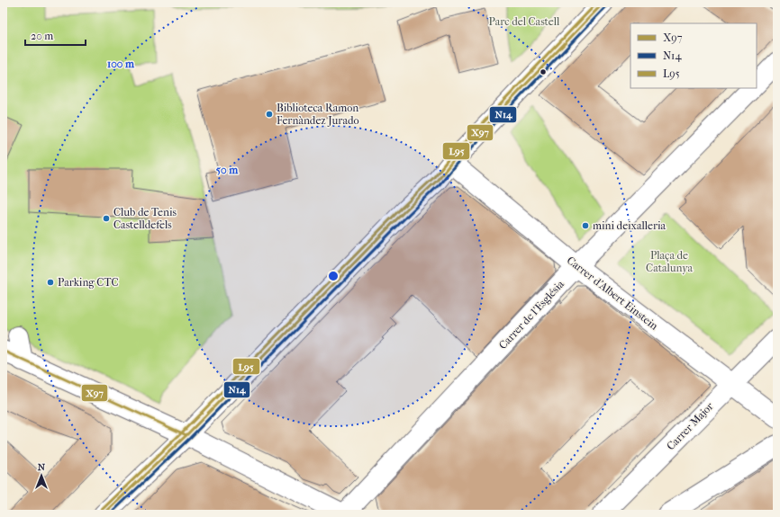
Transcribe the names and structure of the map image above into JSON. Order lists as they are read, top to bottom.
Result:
{
  "streets": {
    "street": ["Carrer d'Albert Einstein", "Carrer de l'Església", "Carrer Major"]
  },
  "crossings": [
    ["Carrer d'Albert Einstein", "Carrer de l'Església"],
    ["Carrer d'Albert Einstein", "Carrer Major"]
  ],
  "parks": ["Parc del Castell", "Plaça de Catalunya"],
  "places": [
    "Biblioteca Ramon Fernàndez Jurado",
    "Club de Tenis Castelldefels",
    "mini deixalleria",
    "Parking CTC"
  ],
  "lines": ["transit line X97", "transit line L95", "transit line N14"],
  "legend": ["X97", "N14", "L95"],
  "scale_bar": "20 m",
  "north": "top",
  "rings": ["100 m", "50 m"]
}
